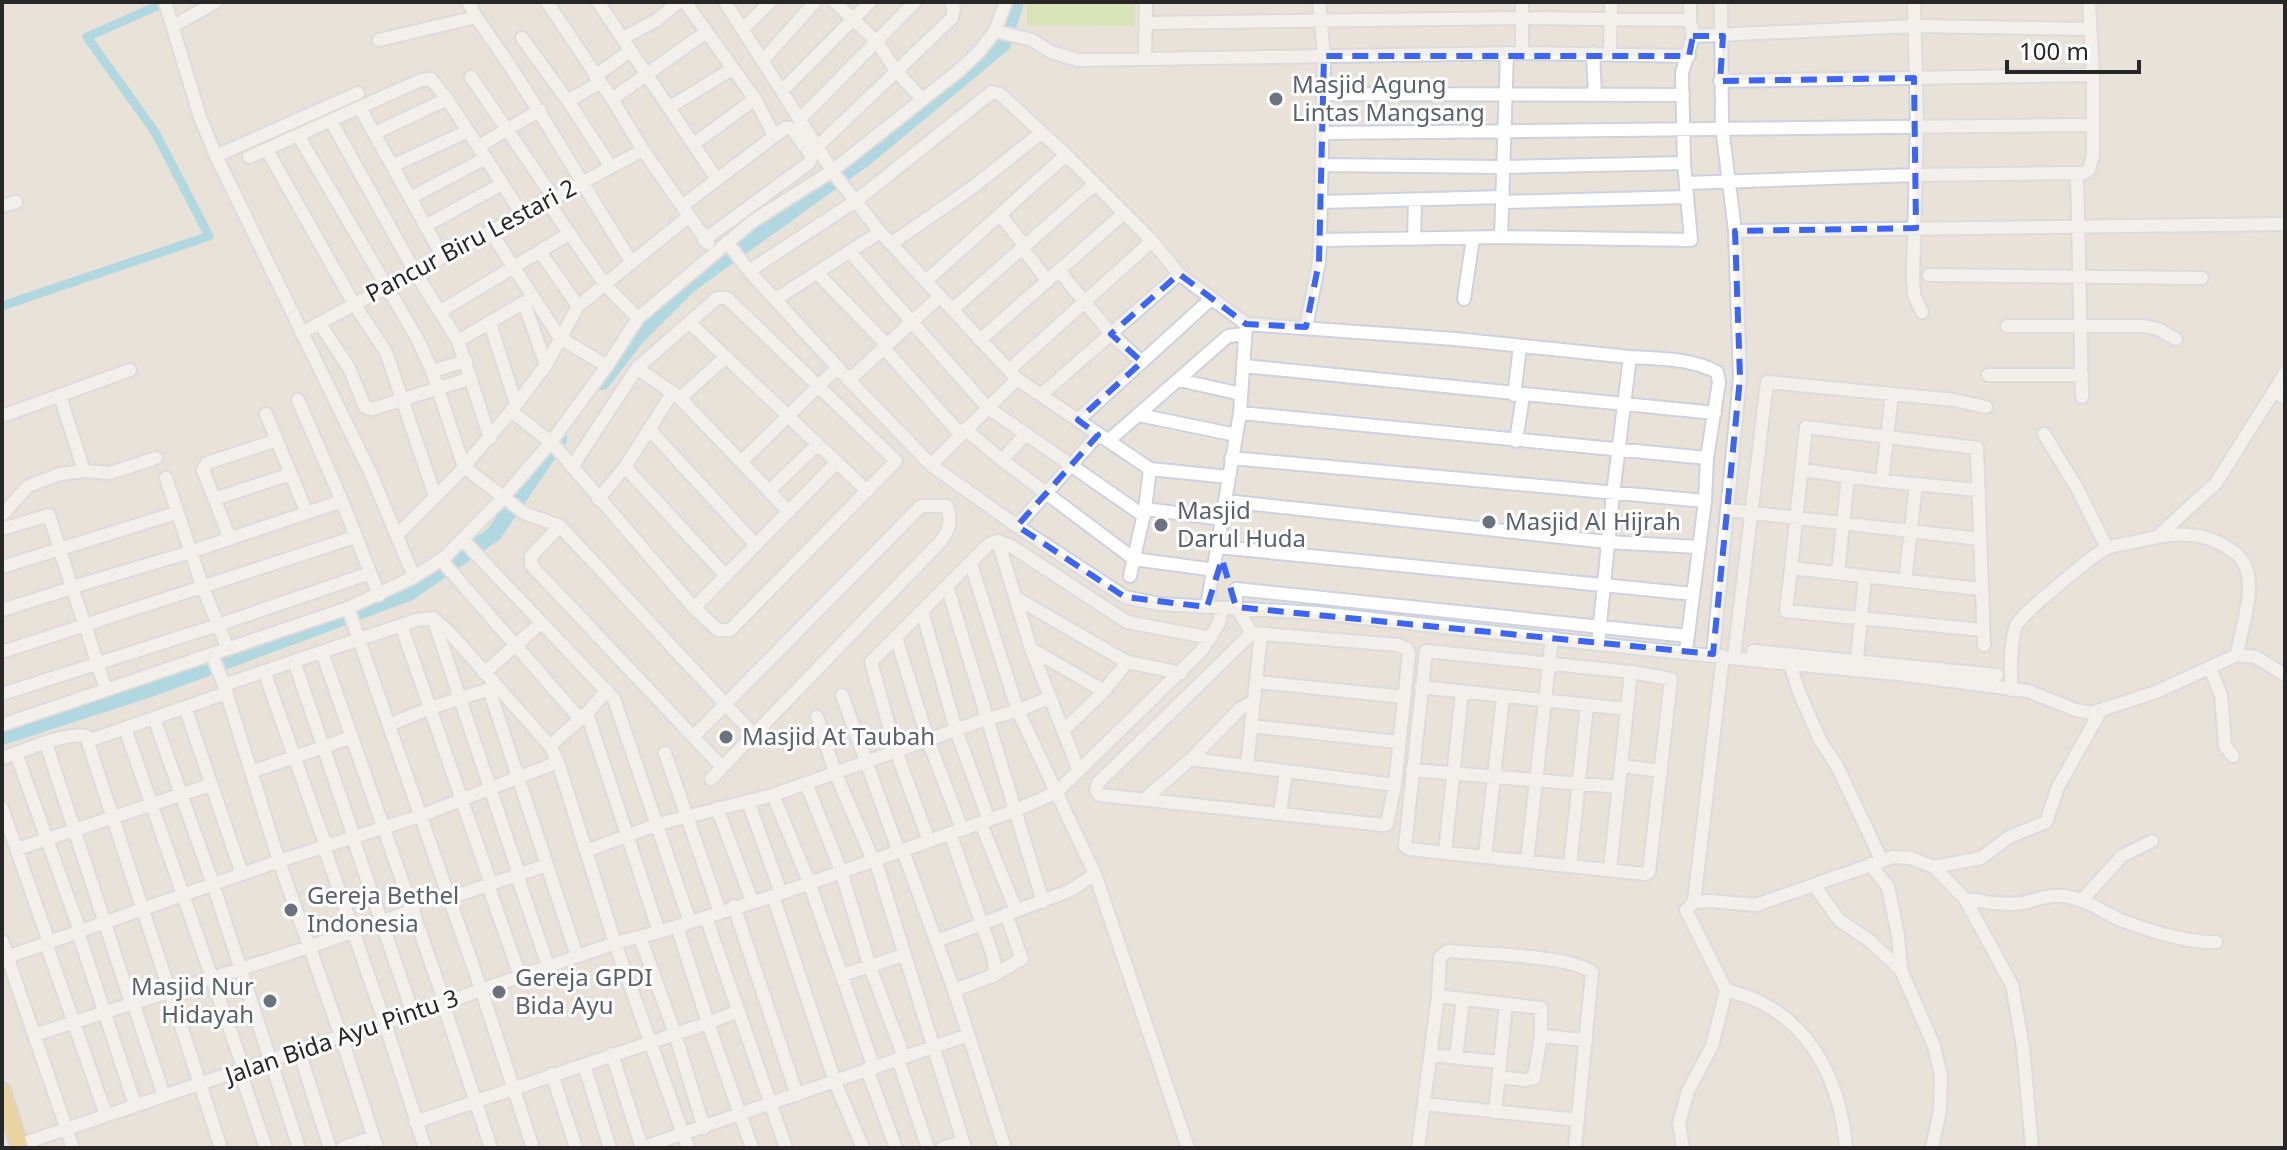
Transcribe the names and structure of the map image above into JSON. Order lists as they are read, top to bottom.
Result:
{
  "streets": {
    "street": ["Pancur Biru Lestari 2", "Jalan Bida Ayu Pintu 3"]
  },
  "places": [
    "Masjid Agung Lintas Mangsang",
    "Masjid Al Hijrah",
    "Masjid Darul Huda",
    "Masjid At Taubah",
    "Gereja Bethel Indonesia",
    "Gereja GPDI Bida Ayu",
    "Masjid Nur Hidayah"
  ],
  "scale_bar": "100 m"
}
